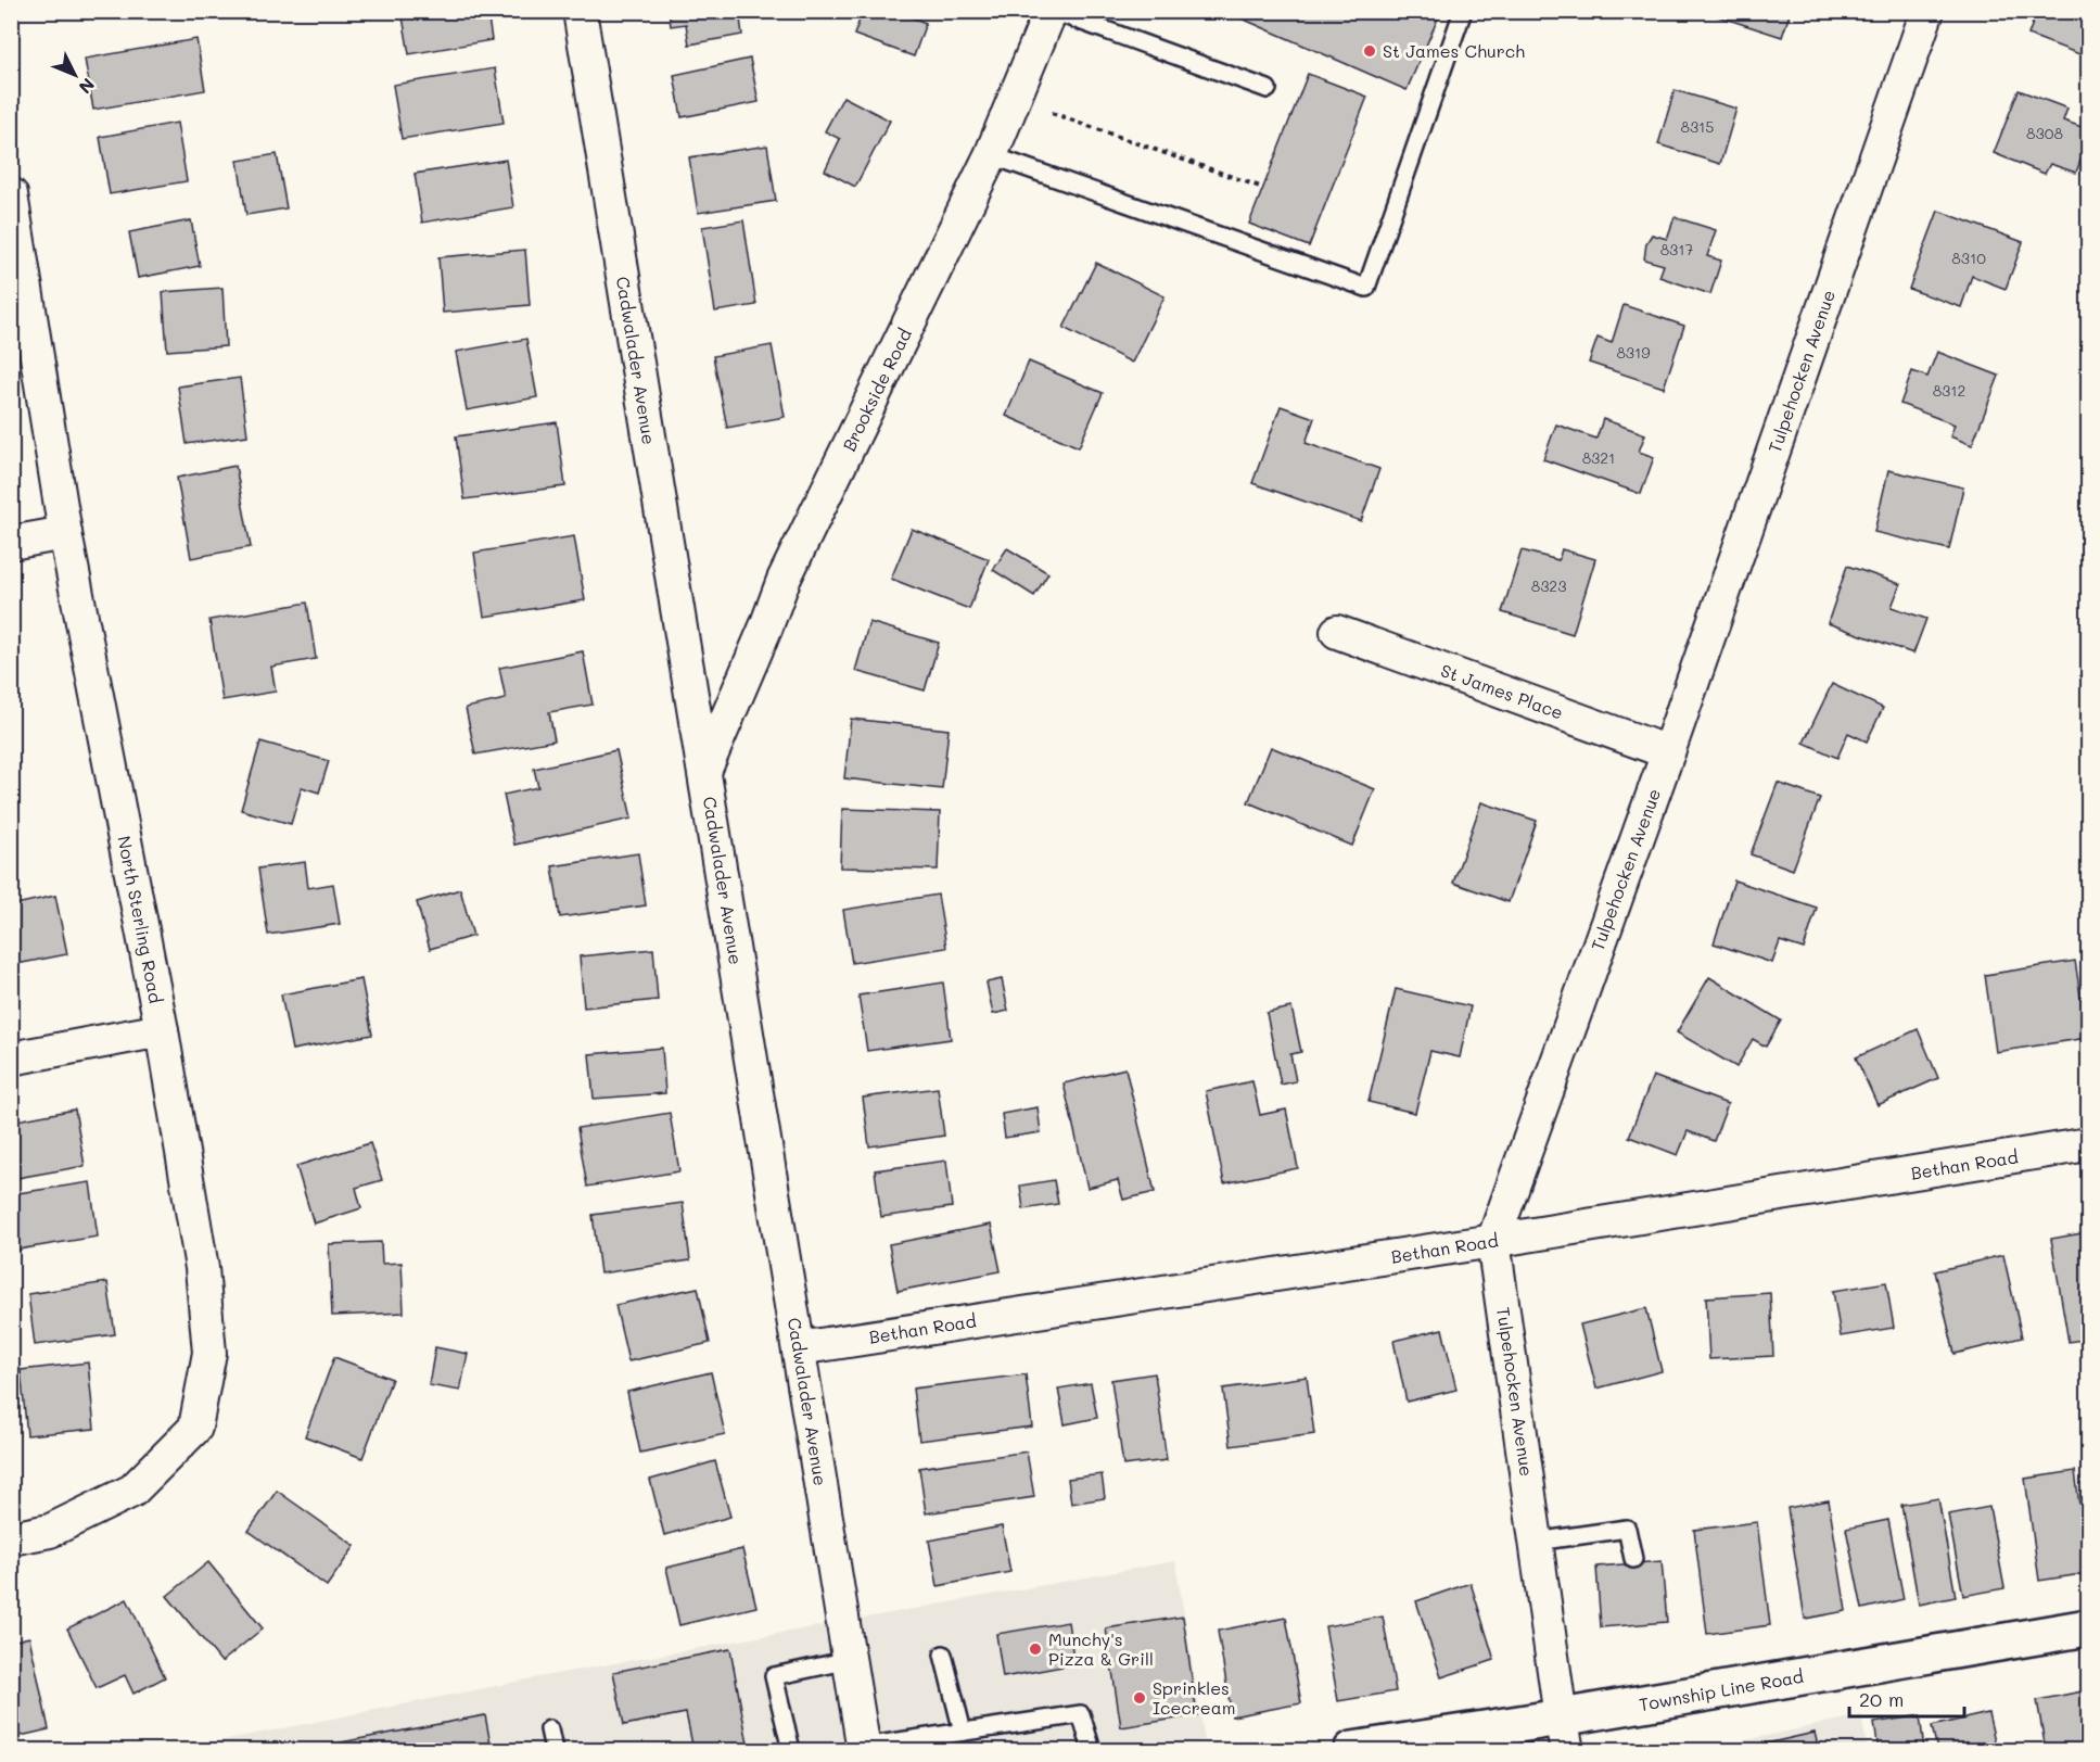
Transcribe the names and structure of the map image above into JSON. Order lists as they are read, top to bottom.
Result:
{
  "streets": {
    "main road": ["Township Line Road"],
    "street": [
      "Cadwalader Avenue",
      "Tulpehocken Avenue",
      "Brookside Road",
      "St James Place",
      "North Sterling Road",
      "Bethan Road"
    ]
  },
  "crossings": [
    ["Cadwalader Avenue", "Brookside Road"],
    ["Cadwalader Avenue", "Bethan Road"],
    ["Tulpehocken Avenue", "St James Place"],
    ["Tulpehocken Avenue", "Bethan Road"],
    ["Tulpehocken Avenue", "Township Line Road"]
  ],
  "places": ["St James Church", "Munchy's Pizza & Grill", "Sprinkles Icecream"],
  "house_numbers": [
    "8315",
    "8308",
    "8317",
    "8310",
    "8319",
    "8312",
    "8321",
    "8323"
  ],
  "scale_bar": "20 m",
  "north": "bottom right"
}
